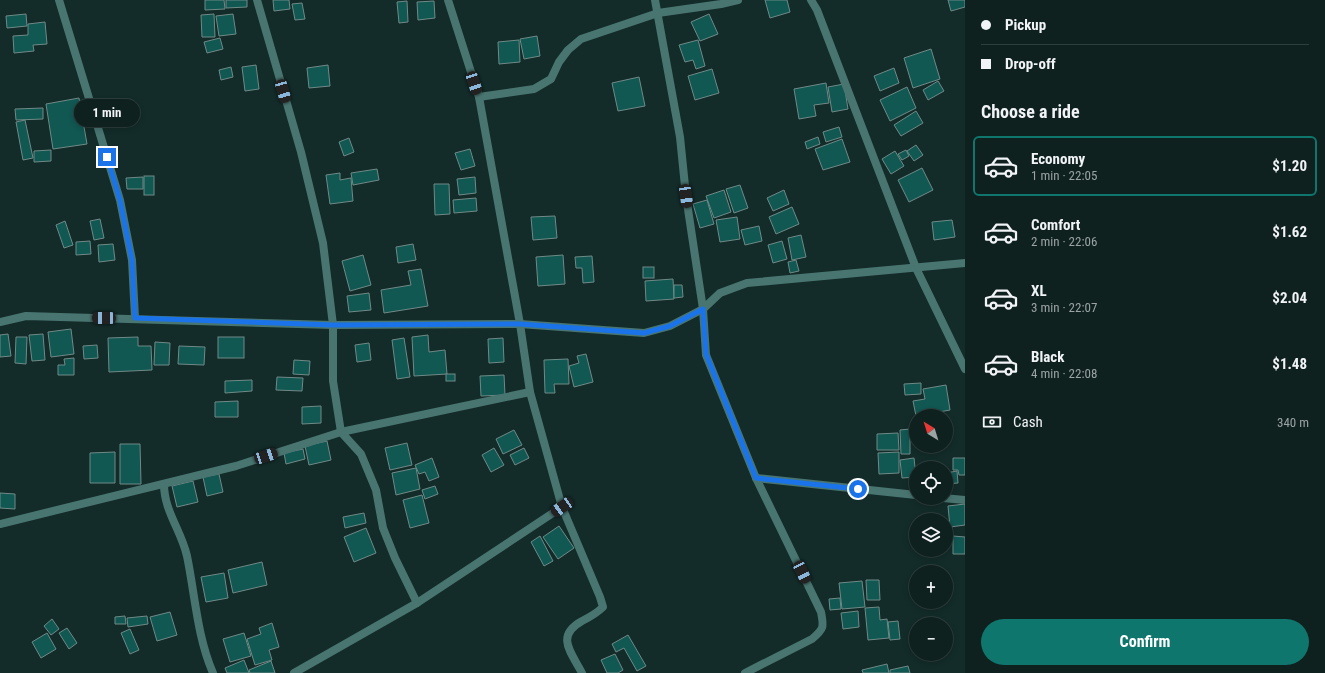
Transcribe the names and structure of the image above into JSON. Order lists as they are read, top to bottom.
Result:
{
  "north": "top left",
  "page": {
    "banner": ["Pickup", "Drop-off"],
    "heading": "Choose a ride",
    "bubble": "1 min",
    "list": [
      {
        "name": "Economy",
        "note": "1 min · 22:05",
        "value": "$1.20"
      },
      {
        "name": "Comfort",
        "note": "2 min · 22:06",
        "value": "$1.62"
      },
      {
        "name": "XL",
        "note": "3 min · 22:07",
        "value": "$2.04"
      },
      {
        "name": "Black",
        "note": "4 min · 22:08",
        "value": "$1.48"
      }
    ],
    "pay": ["Cash", "340 m"],
    "map_buttons": ["+", "−"],
    "buttons": "Confirm"
  }
}
